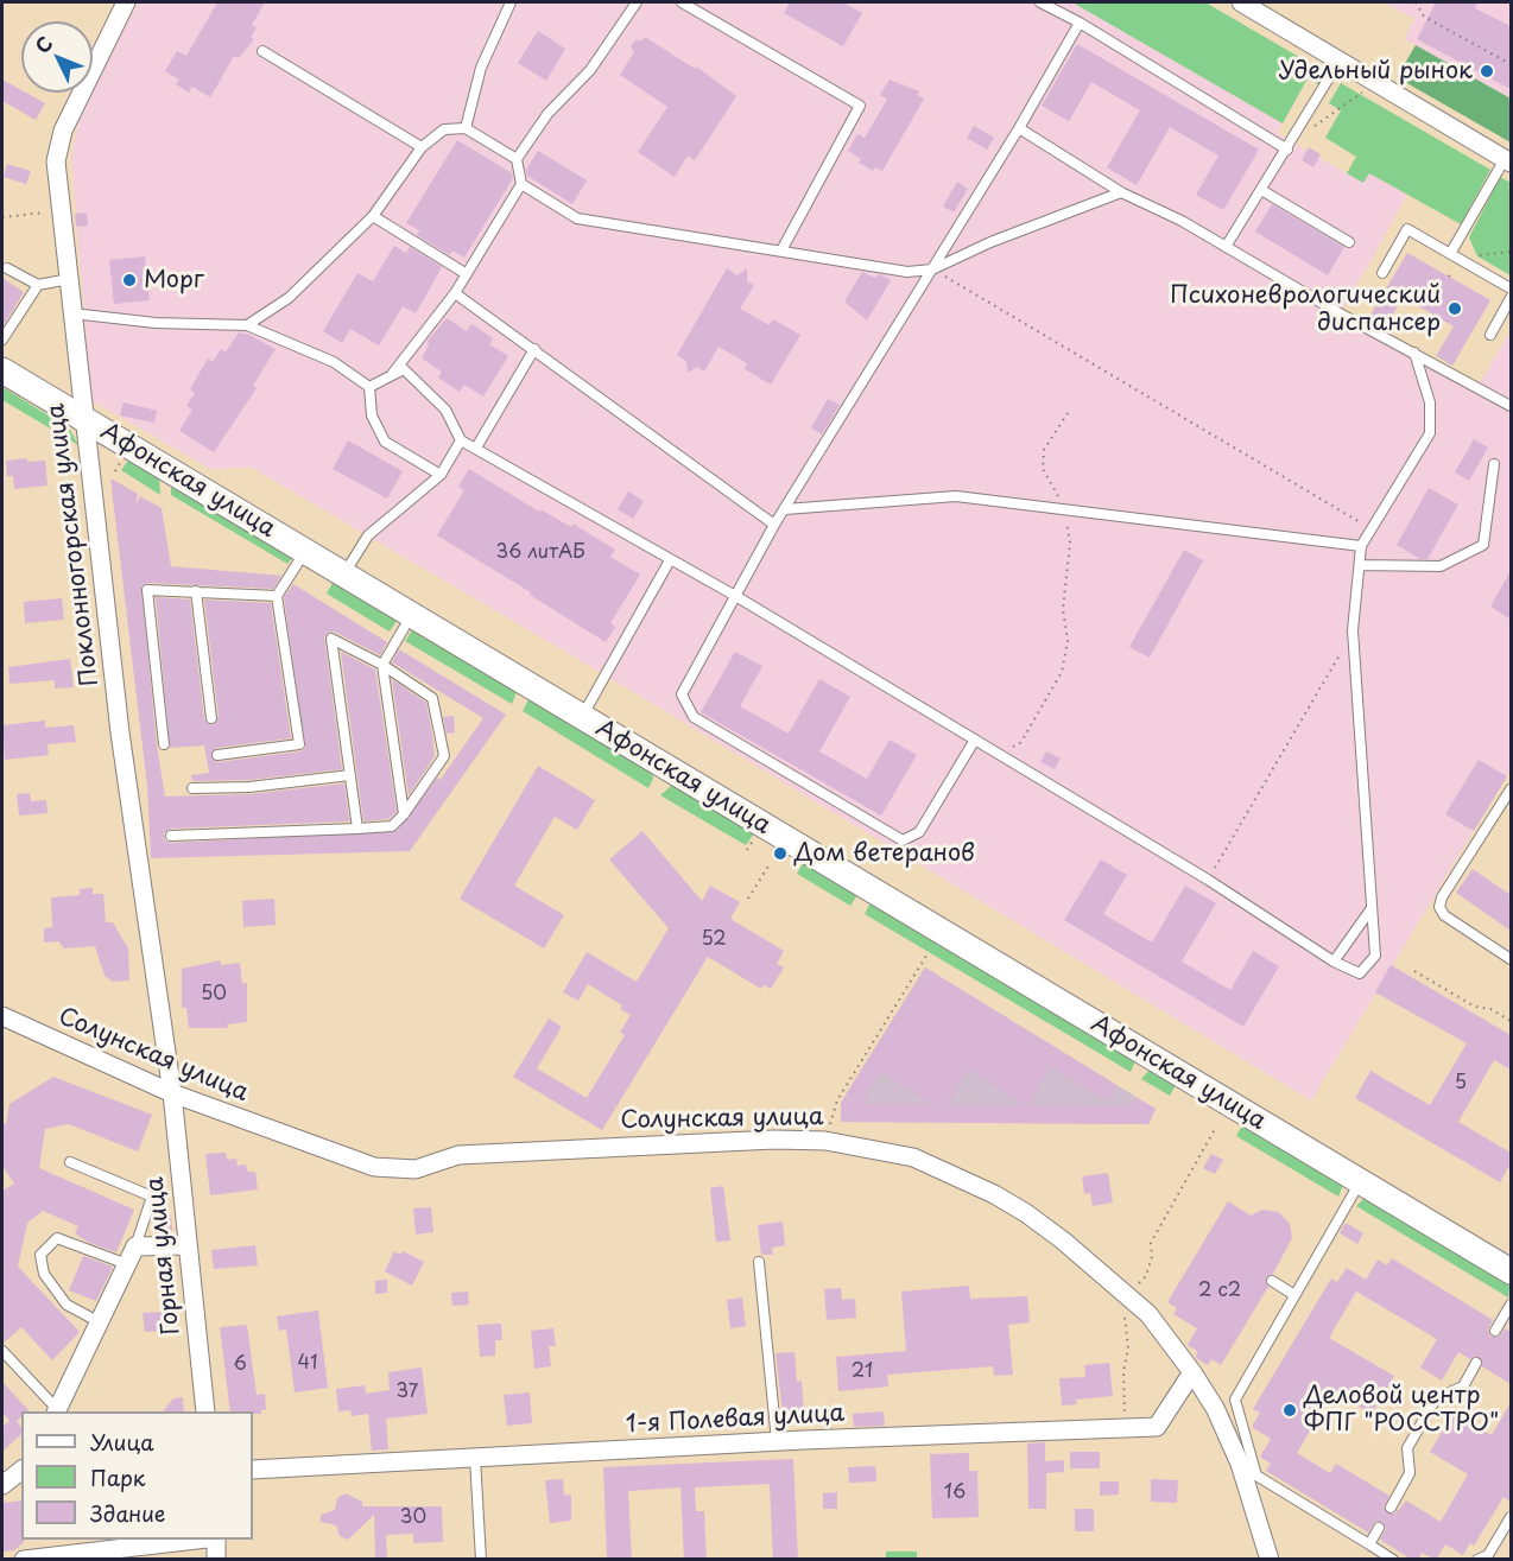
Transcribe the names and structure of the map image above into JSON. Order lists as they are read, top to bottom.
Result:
{
  "streets": {
    "street": [
      "Афонская улица",
      "Поклонногорская улица",
      "Солунская улица",
      "Горная улица",
      "1-я Полевая улица"
    ]
  },
  "crossings": [
    ["Афонская улица", "Поклонногорская улица"],
    ["Поклонногорская улица", "Солунская улица"],
    ["Поклонногорская улица", "Горная улица"],
    ["Солунская улица", "Горная улица"],
    ["Солунская улица", "1-я Полевая улица"]
  ],
  "places": [
    "Удельный рынок",
    "Морг",
    "Психоневрологический диспансер",
    "Дом ветеранов",
    "Деловой центр ФПГ \"РОССТРО\""
  ],
  "house_numbers": [
    "36 литАБ",
    "52",
    "50",
    "5",
    "2 с2",
    "41",
    "6",
    "21",
    "37",
    "16",
    "30"
  ],
  "legend": ["Улица", "Парк", "Здание"],
  "north": "top left"
}
